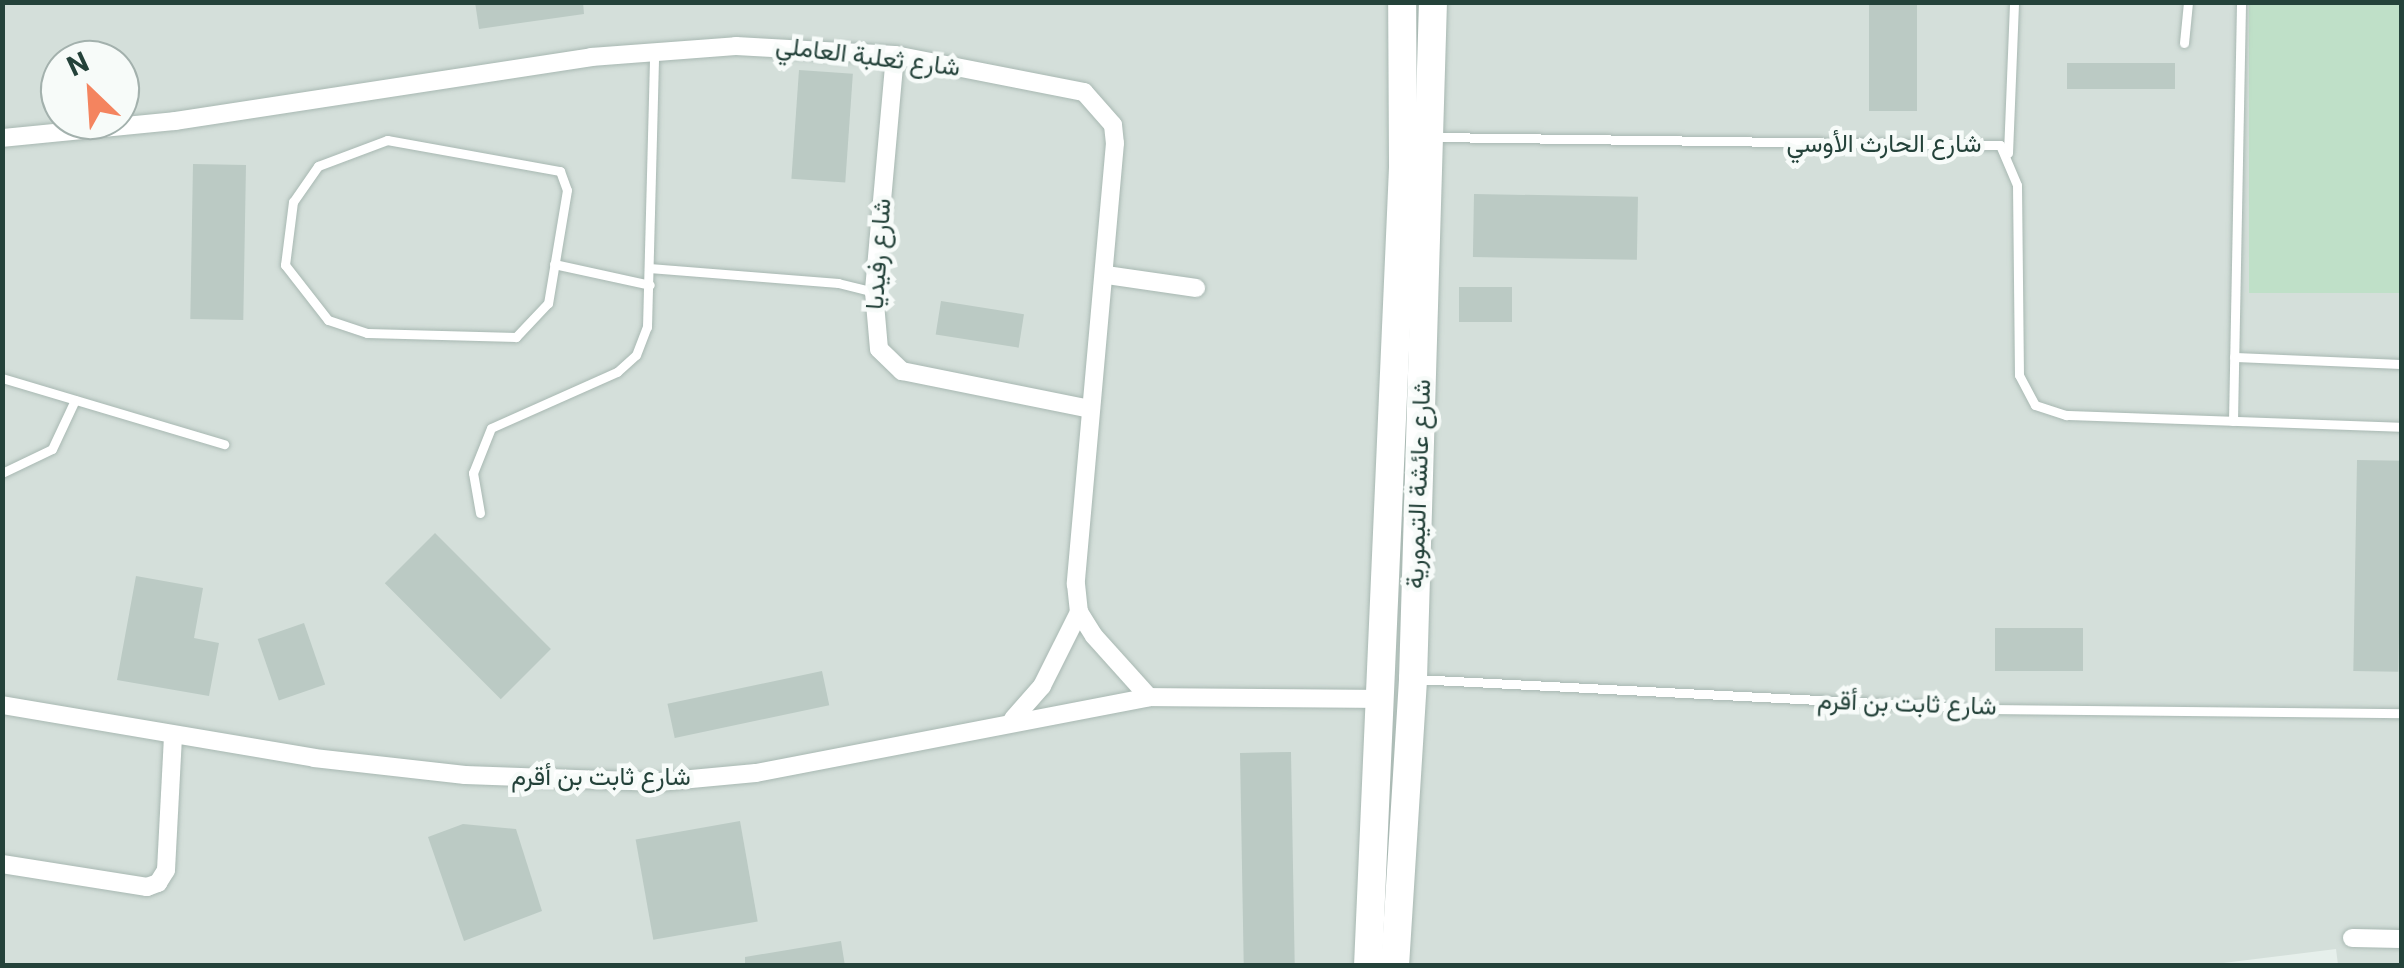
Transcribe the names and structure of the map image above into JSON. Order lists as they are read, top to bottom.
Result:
{
  "streets": {
    "street": [
      "شارع ثعلبة العاملي",
      "شارع رفيديا",
      "شارع عائشة التيمورية",
      "شارع ثابت بن أقرم"
    ],
    "lane": ["شارع الحارث الأوسي"]
  },
  "crossings": [
    ["شارع ثعلبة العاملي", "شارع رفيديا"],
    ["شارع ثعلبة العاملي", "شارع ثابت بن أقرم"],
    ["شارع الحارث الأوسي", "شارع عائشة التيمورية"],
    ["شارع عائشة التيمورية", "شارع ثابت بن أقرم"]
  ],
  "north": "top left"
}
